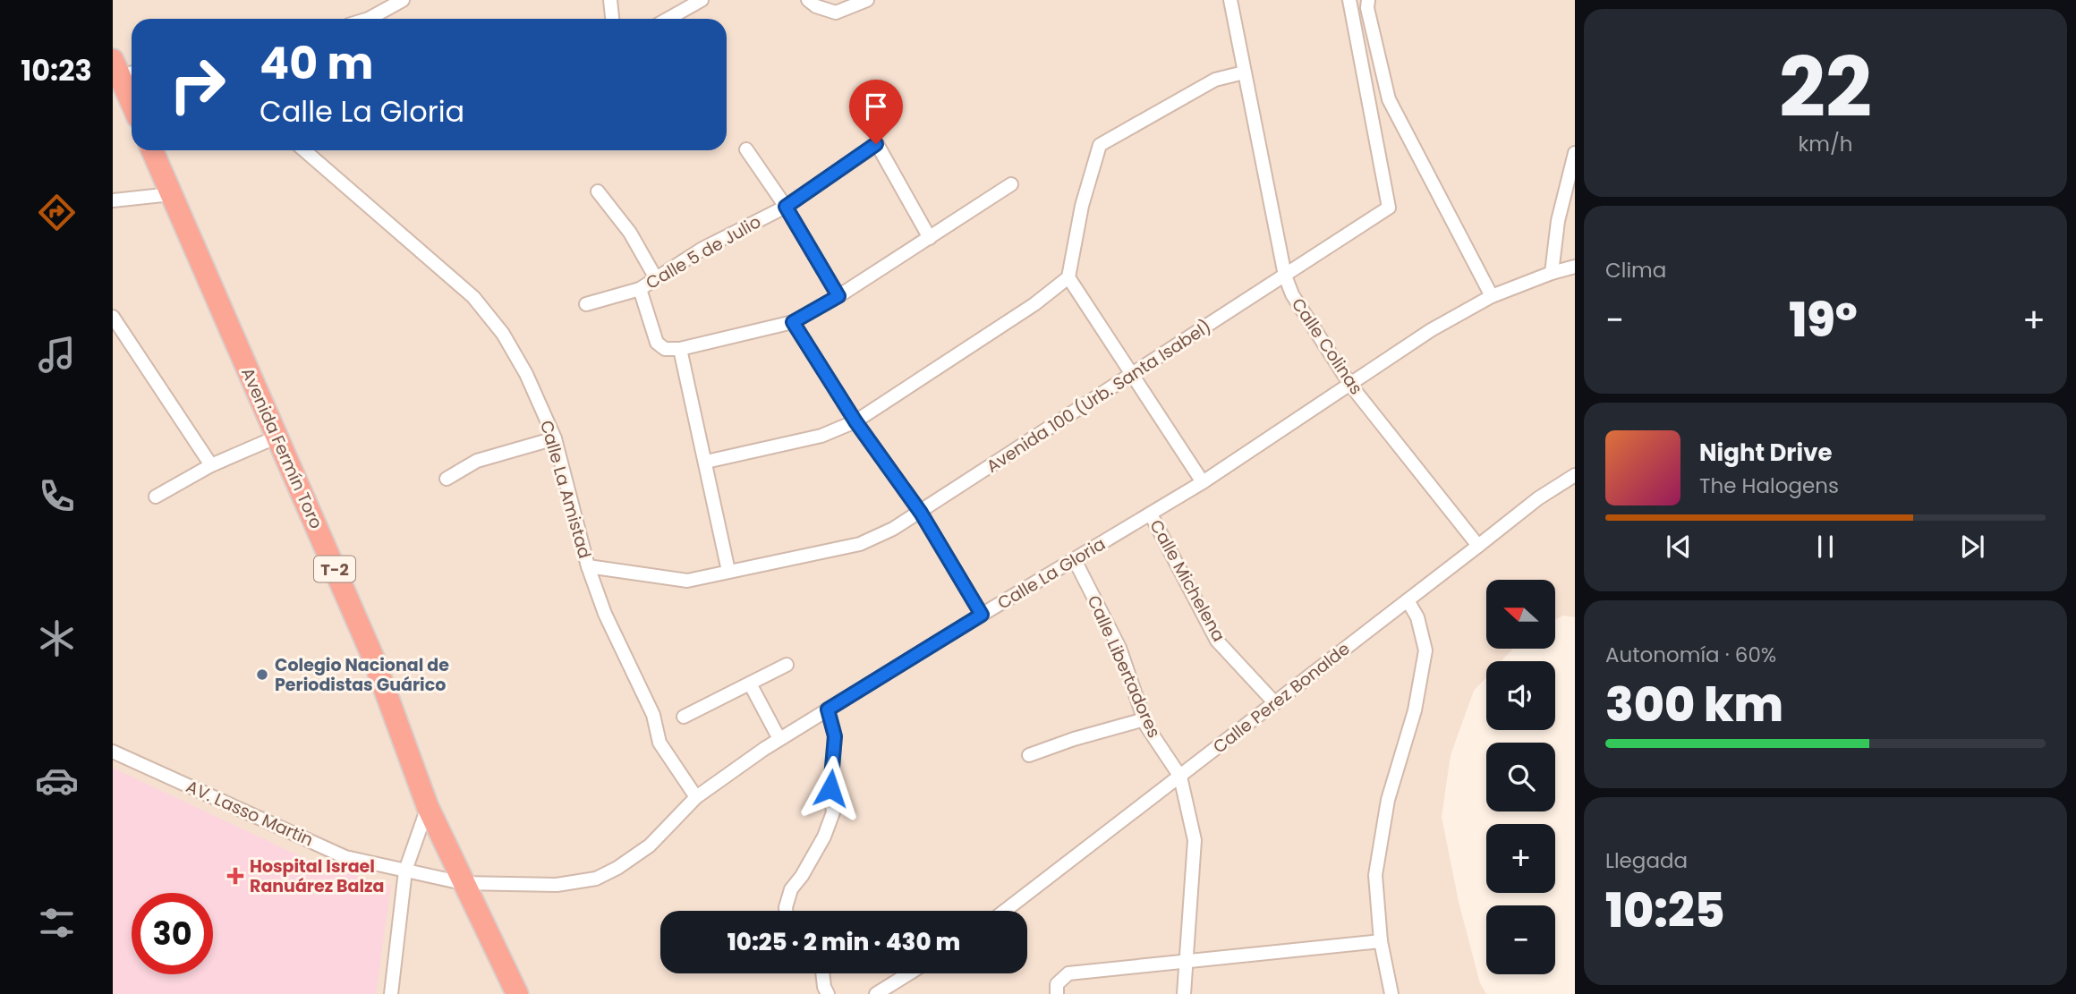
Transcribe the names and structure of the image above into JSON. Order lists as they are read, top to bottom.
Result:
{
  "streets": {
    "highway": ["Avenida Fermín Toro", "T-2"],
    "street": [
      "Calle 5 de Julio",
      "Calle Colinas",
      "Avenida 100 (Urb. Santa Isabel)",
      "Calle La Amistad",
      "Calle La Gloria",
      "Calle Michelena",
      "Calle Libertadores",
      "Calle Perez Bonalde",
      "AV. Lasso Martin"
    ]
  },
  "crossings": [
    ["Calle Colinas", "Avenida 100 (Urb. Santa Isabel)"],
    ["Calle Colinas", "Calle La Gloria"],
    ["Calle Colinas", "Calle Perez Bonalde"],
    ["Avenida 100 (Urb. Santa Isabel)", "Calle La Amistad"],
    ["Avenida Fermín Toro", "Calle La Gloria"],
    ["Avenida Fermín Toro", "AV. Lasso Martin"],
    ["Calle La Amistad", "Calle La Gloria"],
    ["Calle La Gloria", "Calle Michelena"],
    ["Calle La Gloria", "Calle Libertadores"],
    ["Calle La Gloria", "AV. Lasso Martin"],
    ["Calle Michelena", "Calle Perez Bonalde"],
    ["Calle Libertadores", "Calle Perez Bonalde"]
  ],
  "places": {
    "other": ["Colegio Nacional de Periodistas Guárico"],
    "health": ["Hospital Israel Ranuárez Balza"]
  },
  "north": "left",
  "page": {
    "tabs": "10:23",
    "tile": [
      ["22", "km/h"],
      "Clima",
      ["Autonomía · 60%", "300 km"],
      ["Llegada", "10:25"]
    ],
    "turn": ["40 m", "Calle La Gloria"],
    "heat": ["−", "19°", "+"],
    "song": ["Night Drive", "The Halogens"],
    "map_buttons": ["+", "−"],
    "limit": "30",
    "trip": "10:25 · 2 min · 430 m"
  }
}
